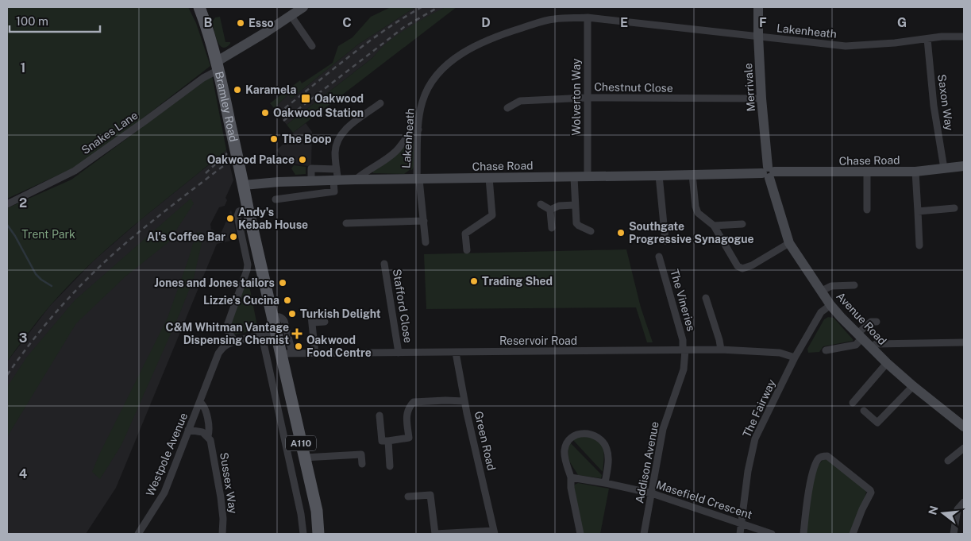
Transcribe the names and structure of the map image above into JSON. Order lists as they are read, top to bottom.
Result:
{
  "streets": {
    "main road": ["Bramley Road", "A110"],
    "street": [
      "Lakenheath",
      "Chestnut Close",
      "Merrivale",
      "Wolverton Way",
      "Saxon Way",
      "Snakes Lane",
      "Chase Road",
      "The Vineries",
      "Stafford Close",
      "Avenue Road",
      "Reservoir Road",
      "The Fairway",
      "Green Road",
      "Westpole Avenue",
      "Addison Avenue",
      "Sussex Way",
      "Masefield Crescent"
    ]
  },
  "crossings": [
    ["Lakenheath", "Merrivale"],
    ["Lakenheath", "Wolverton Way"],
    ["Lakenheath", "Saxon Way"],
    ["Lakenheath", "Chase Road"],
    ["Chestnut Close", "Merrivale"],
    ["Chestnut Close", "Wolverton Way"],
    ["Merrivale", "Chase Road"],
    ["Merrivale", "Avenue Road"],
    ["Wolverton Way", "Chase Road"],
    ["Saxon Way", "Chase Road"],
    ["Bramley Road", "Snakes Lane"],
    ["Bramley Road", "Chase Road"],
    ["Bramley Road", "Reservoir Road"],
    ["Chase Road", "Avenue Road"],
    ["The Vineries", "Reservoir Road"],
    ["The Vineries", "Addison Avenue"],
    ["Stafford Close", "Reservoir Road"],
    ["Avenue Road", "The Fairway"],
    ["Reservoir Road", "The Fairway"],
    ["Reservoir Road", "Green Road"],
    ["Reservoir Road", "Addison Avenue"],
    ["The Fairway", "Masefield Crescent"],
    ["Westpole Avenue", "Sussex Way"],
    ["Addison Avenue", "Masefield Crescent"]
  ],
  "parks": ["Trent Park"],
  "places": {
    "other": [
      "Esso",
      "Karamela",
      "Oakwood Station",
      "The Boop",
      "Oakwood Palace",
      "Andy's Kebab House",
      "Southgate Progressive Synagogue",
      "Al's Coffee Bar",
      "Trading Shed",
      "Jones and Jones tailors",
      "Lizzie's Cucina",
      "Turkish Delight",
      "Oakwood Food Centre"
    ],
    "transit": ["Oakwood"],
    "health": ["C&M Whitman Vantage Dispensing Chemist"]
  },
  "scale_bar": "100 m",
  "north": "left",
  "grid": {
    "columns": [
      "B",
      "C",
      "D",
      "E",
      "F",
      "G"
    ],
    "rows": [
      "1",
      "2",
      "3",
      "4"
    ]
  }
}
